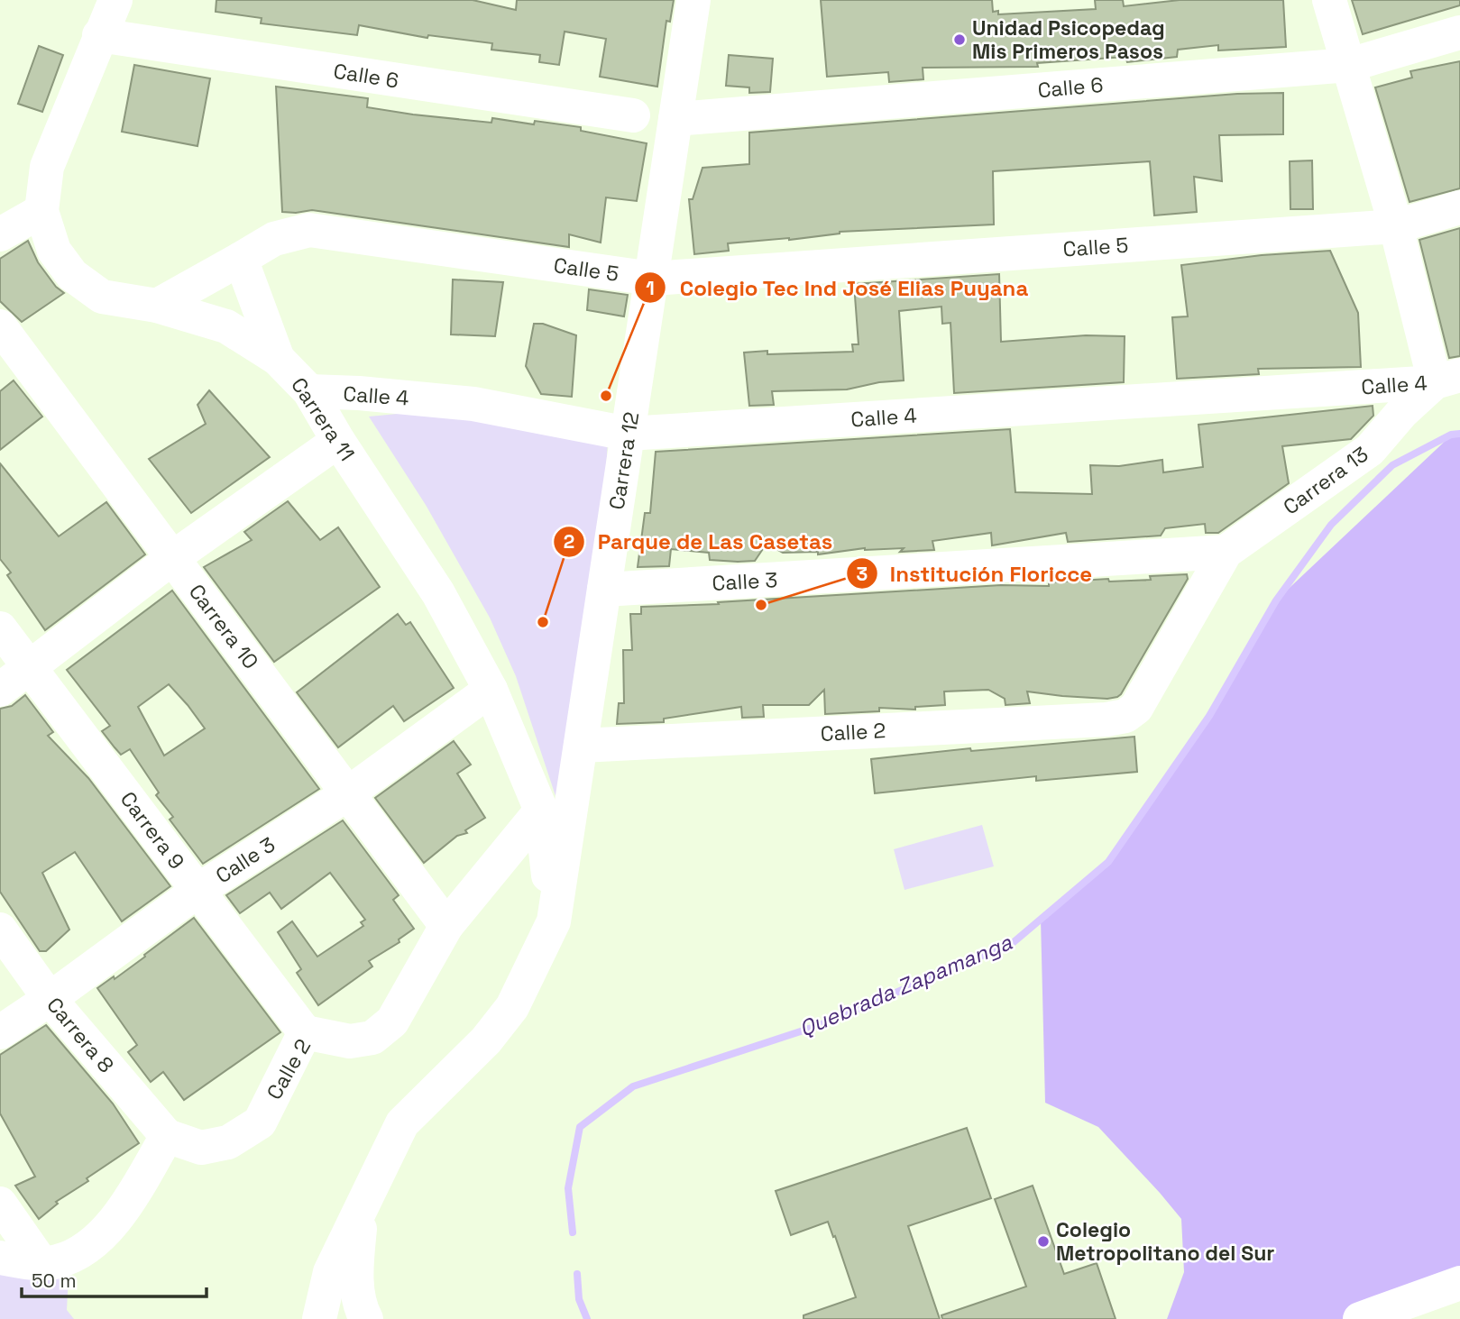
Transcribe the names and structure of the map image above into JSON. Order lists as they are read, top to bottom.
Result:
{
  "streets": {
    "street": [
      "Calle 6",
      "Calle 5",
      "Calle 4",
      "Carrera 11",
      "Carrera 12",
      "Carrera 13",
      "Calle 3",
      "Carrera 10",
      "Calle 2",
      "Carrera 9",
      "Carrera 8"
    ]
  },
  "crossings": [
    ["Calle 6", "Carrera 11"],
    ["Calle 6", "Carrera 12"],
    ["Calle 5", "Carrera 11"],
    ["Calle 5", "Carrera 12"],
    ["Calle 4", "Carrera 11"],
    ["Calle 4", "Carrera 12"],
    ["Calle 4", "Carrera 13"],
    ["Carrera 11", "Carrera 12"],
    ["Carrera 11", "Calle 3"],
    ["Carrera 11", "Calle 2"],
    ["Carrera 12", "Calle 3"],
    ["Carrera 12", "Calle 2"],
    ["Carrera 13", "Calle 3"],
    ["Carrera 13", "Calle 2"],
    ["Calle 3", "Carrera 10"],
    ["Calle 3", "Carrera 9"],
    ["Calle 3", "Carrera 8"],
    ["Carrera 10", "Calle 2"],
    ["Calle 2", "Carrera 9"],
    ["Calle 2", "Carrera 8"]
  ],
  "water": ["Quebrada Zapamanga"],
  "places": [
    "Unidad Psicopedag Mis Primeros Pasos",
    "Colegio Tec Ind José Elias Puyana",
    "Institución Floricce",
    "Parque de Las Casetas",
    "Colegio Metropolitano del Sur"
  ],
  "scale_bar": "50 m"
}
